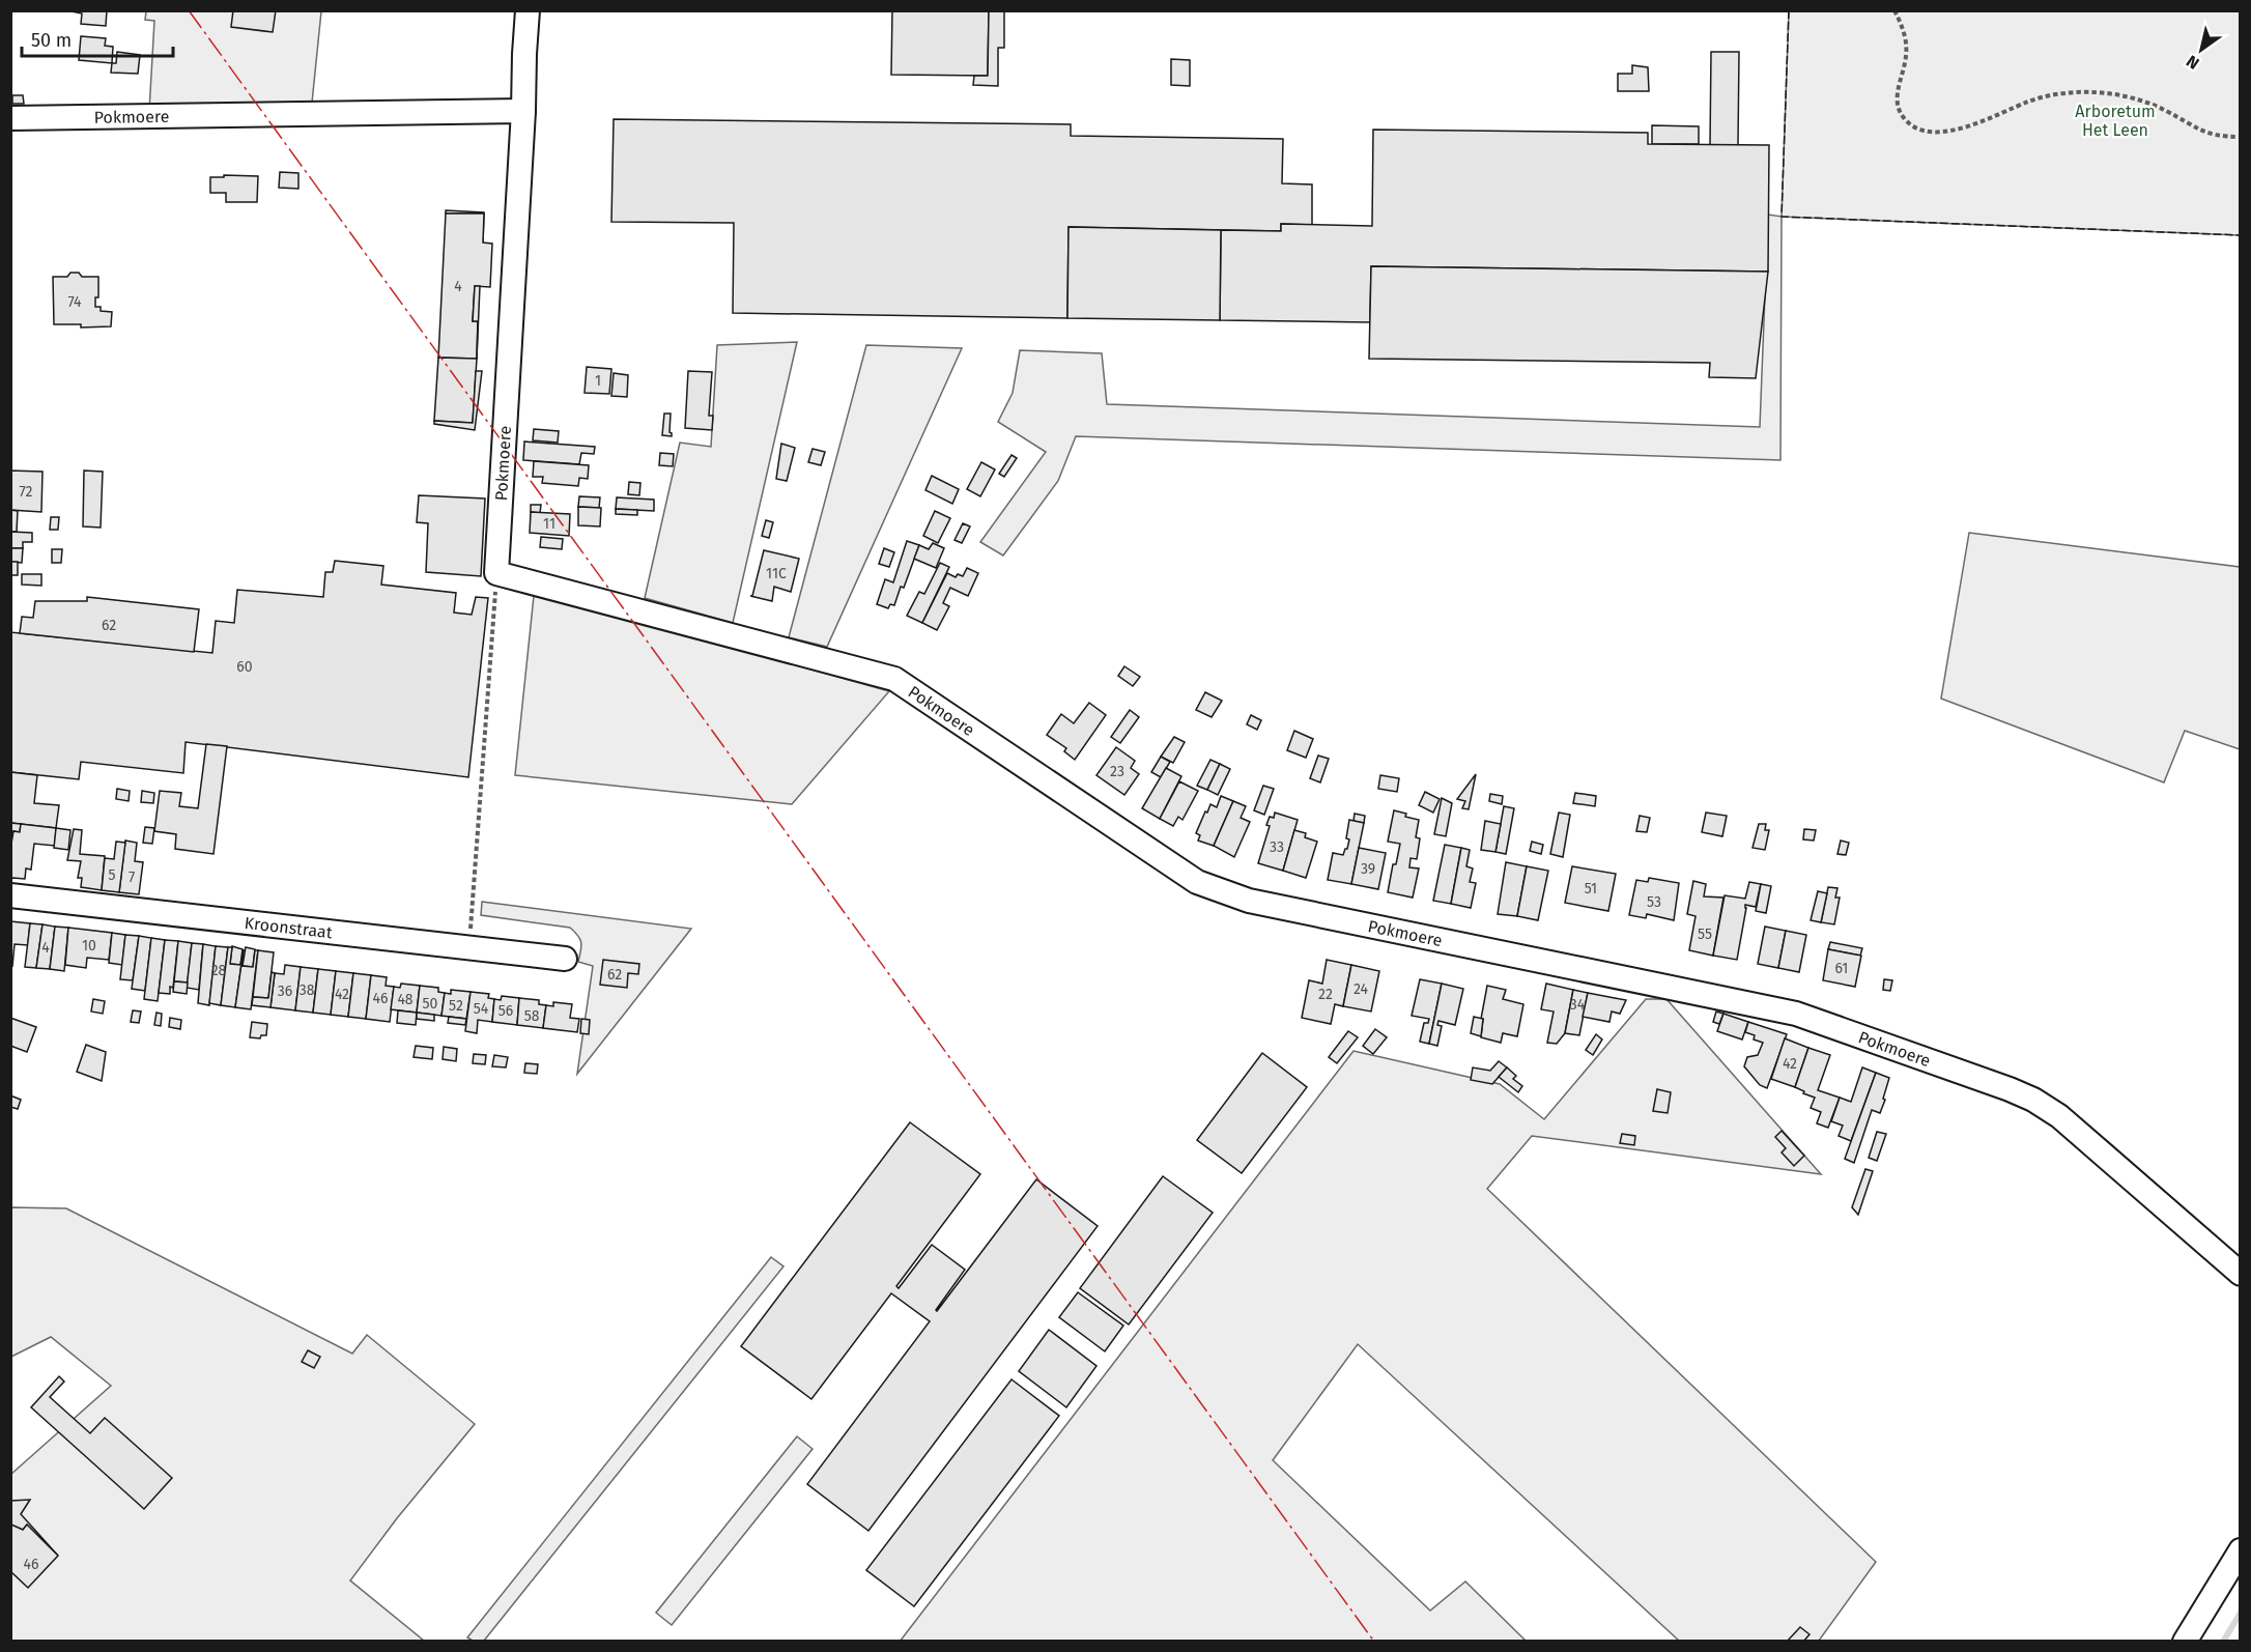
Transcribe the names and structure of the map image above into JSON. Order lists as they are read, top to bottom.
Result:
{
  "streets": {
    "street": ["Pokmoere", "Kroonstraat"]
  },
  "parks": ["Arboretum Het Leen"],
  "house_numbers": [
    "4",
    "74",
    "1",
    "72",
    "11",
    "11C",
    "62",
    "60",
    "23",
    "33",
    "39",
    "5",
    "7",
    "51",
    "53",
    "55",
    "10",
    "4",
    "61",
    "28",
    "62",
    "24",
    "38",
    "36",
    "42",
    "22",
    "46",
    "48",
    "50",
    "34",
    "52",
    "54",
    "56",
    "58",
    "42",
    "46"
  ],
  "scale_bar": "50 m",
  "north": "bottom left"
}
